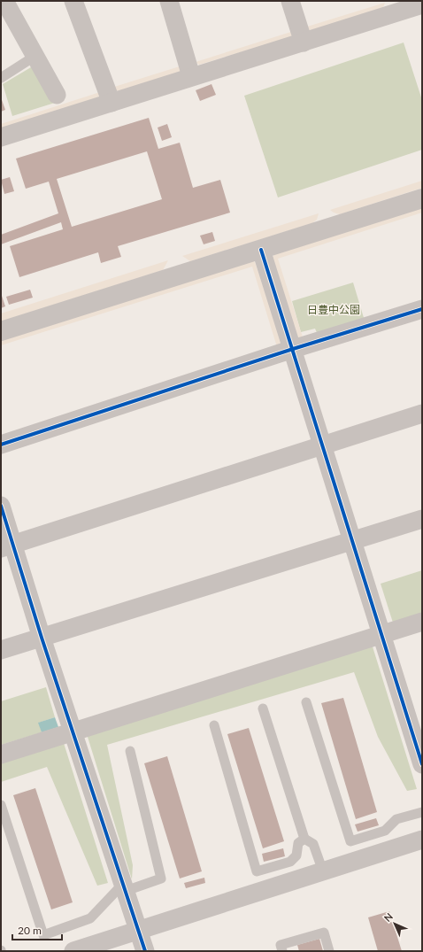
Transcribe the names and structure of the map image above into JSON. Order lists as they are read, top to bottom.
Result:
{
  "parks": ["日豊中公園"],
  "scale_bar": "20 m",
  "north": "top left"
}
